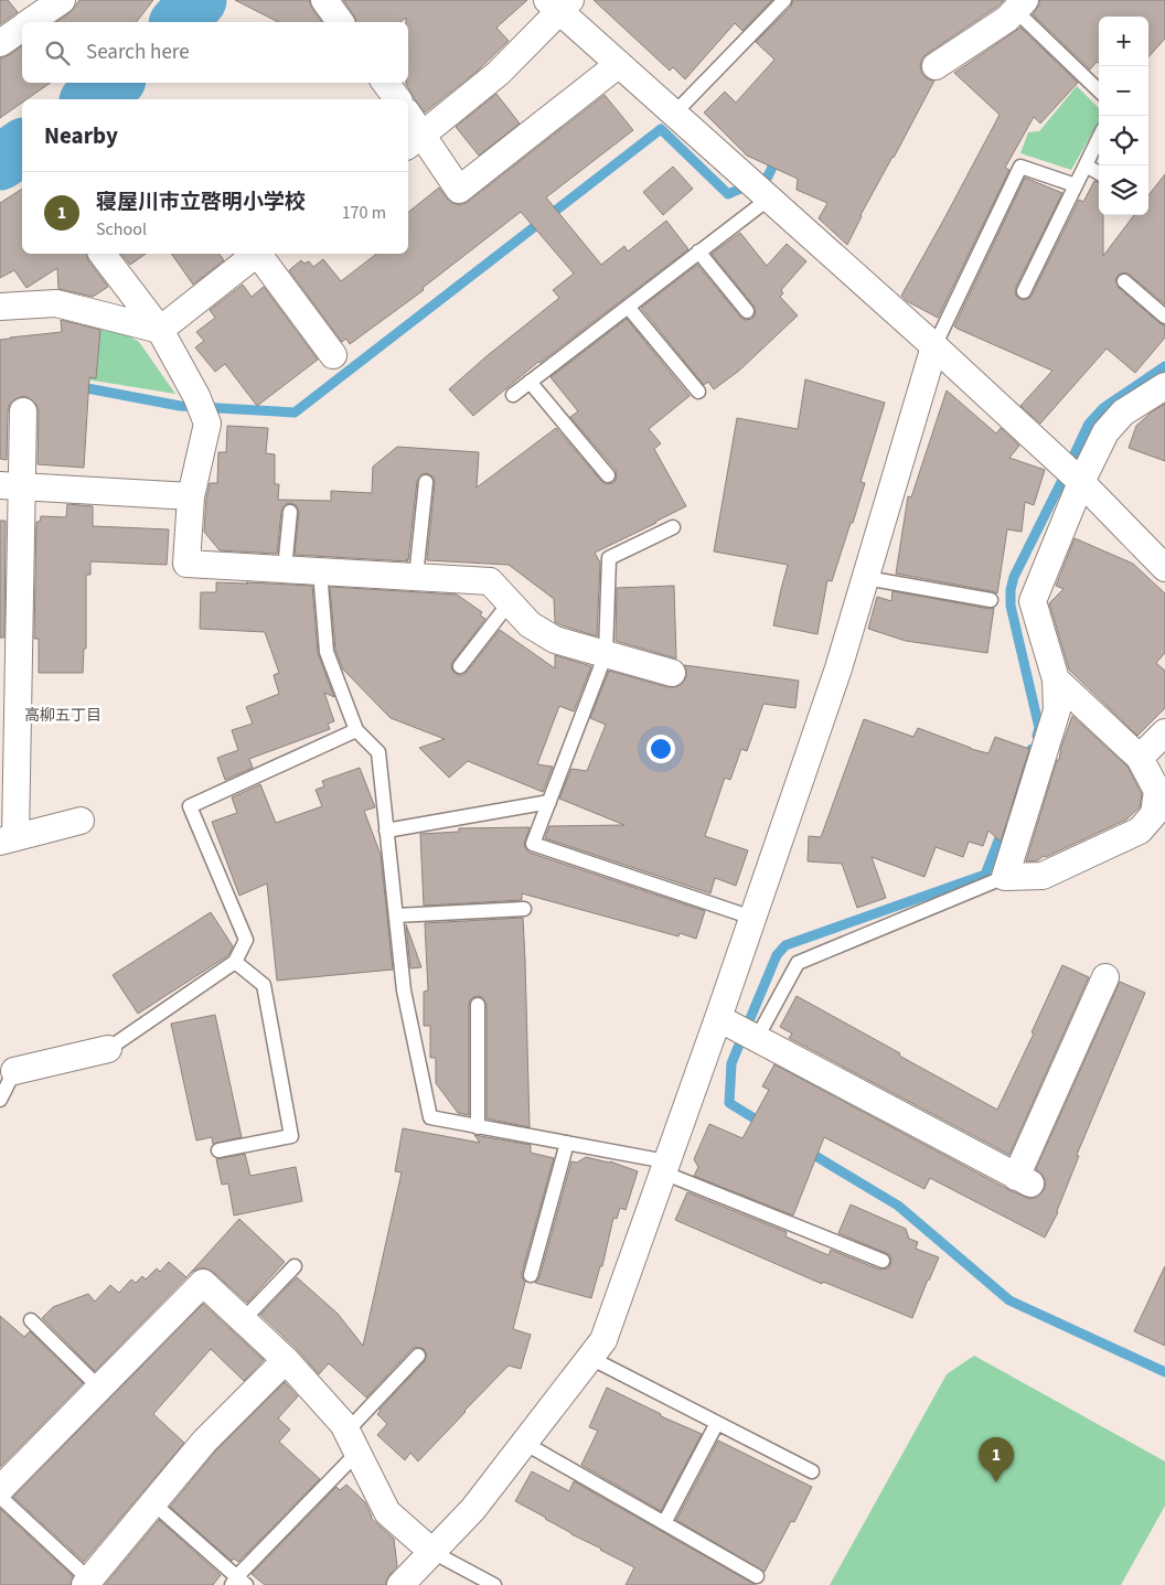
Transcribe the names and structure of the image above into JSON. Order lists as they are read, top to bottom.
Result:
{
  "districts": ["高柳五丁目"],
  "page": {
    "map_buttons": ["+", "−"],
    "search": "Search here",
    "heading": "Nearby",
    "list": [
      {
        "mark": "1",
        "name": "寝屋川市立啓明小学校",
        "note": "School",
        "value": "170 m"
      }
    ],
    "pins": "1"
  }
}
